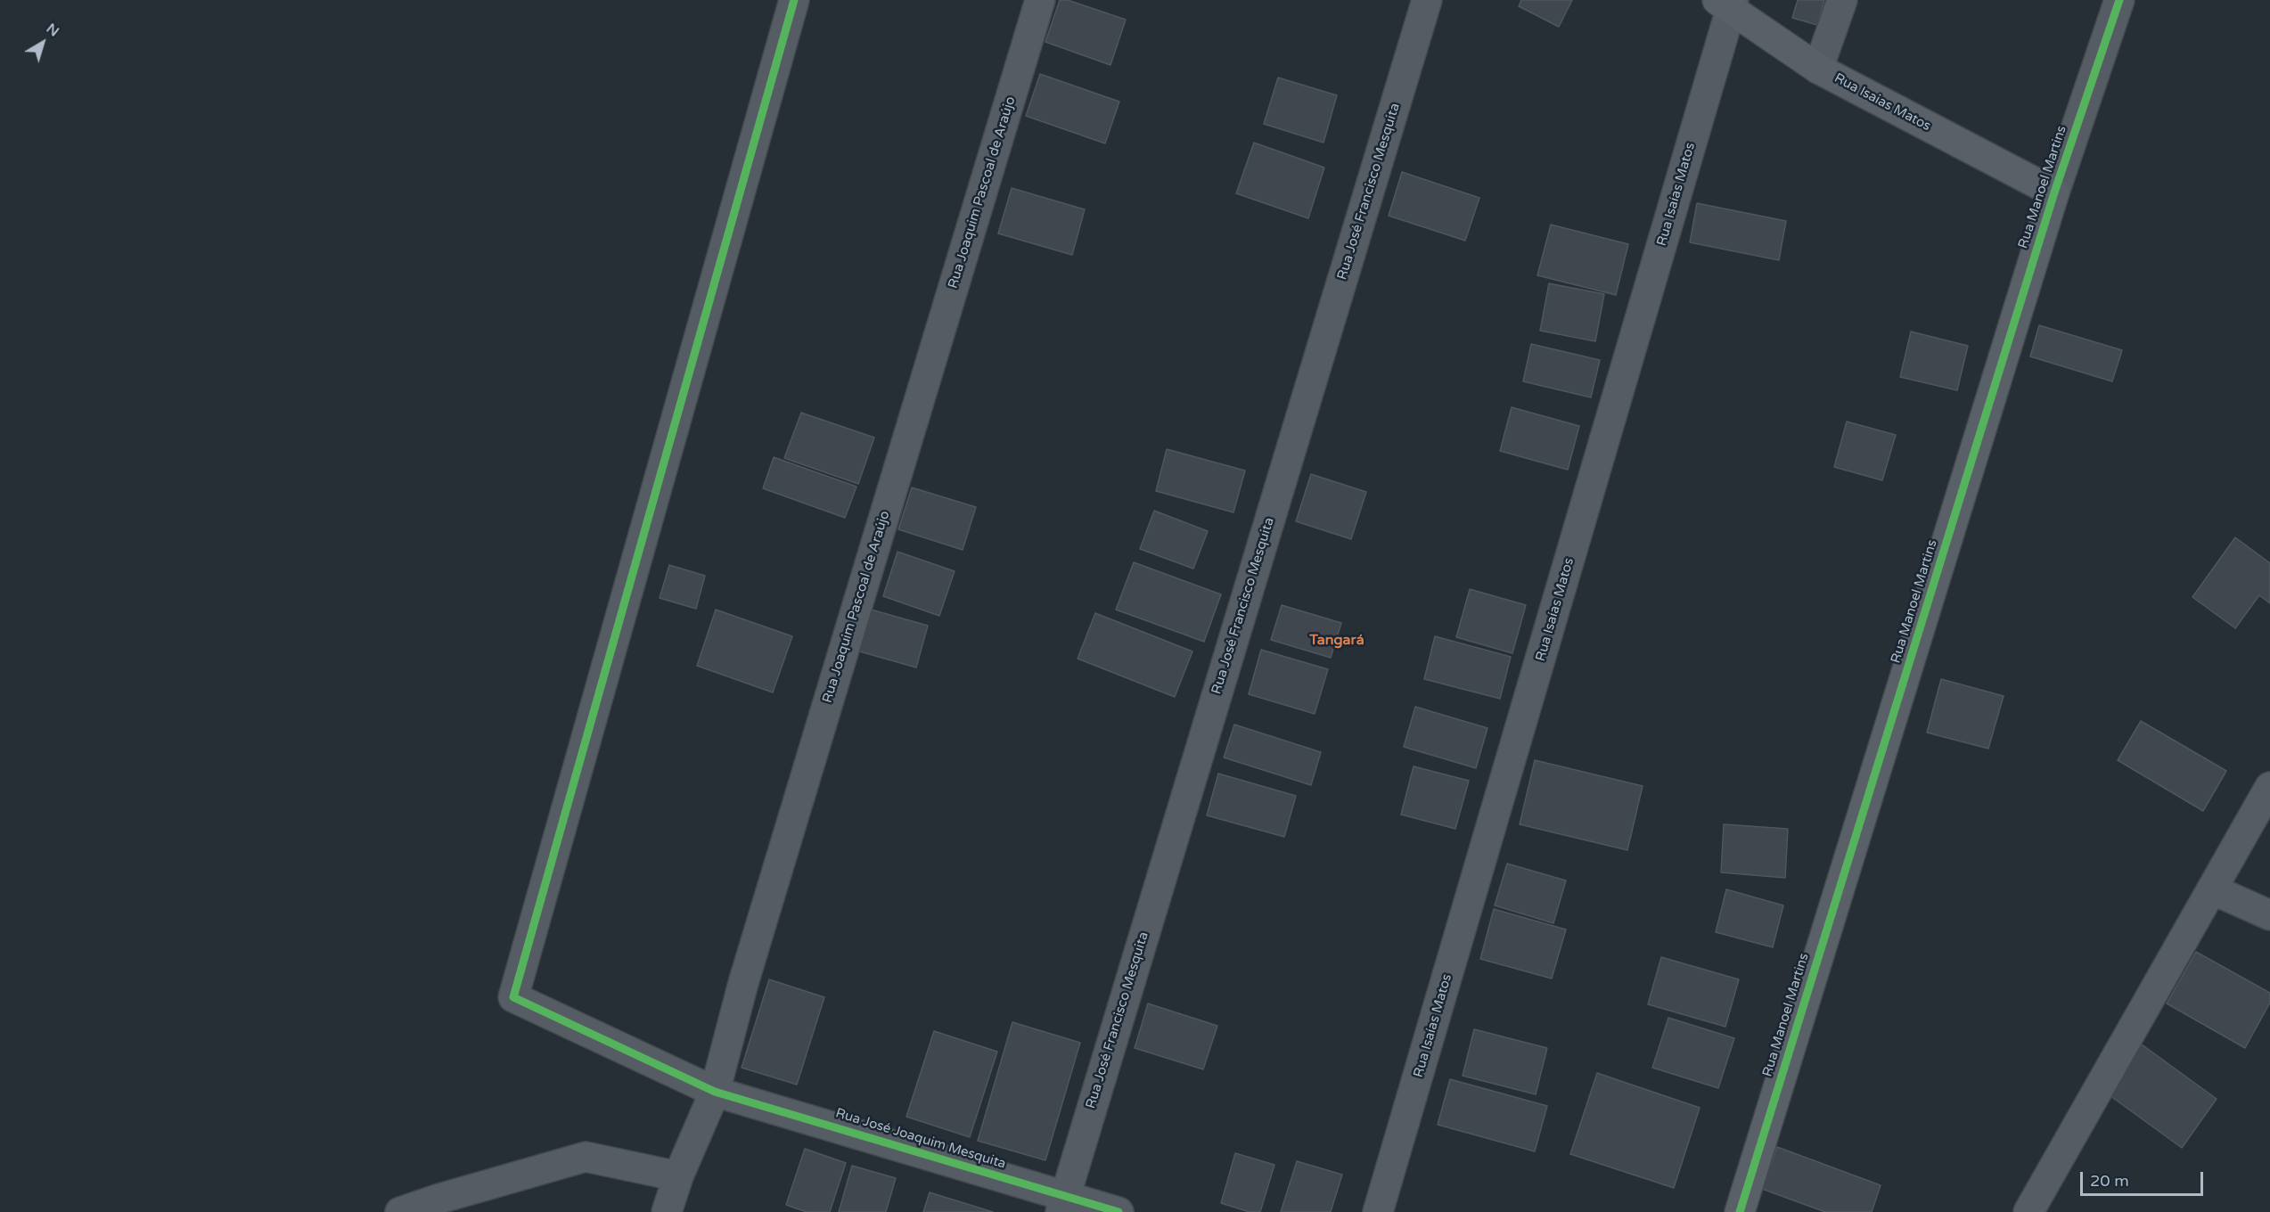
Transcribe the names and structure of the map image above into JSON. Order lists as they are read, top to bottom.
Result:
{
  "streets": {
    "street": [
      "Rua Isaias Matos",
      "Rua Manoel Martins",
      "Rua José Francisco Mesquita",
      "Rua Joaquim Pascoal de Araújo",
      "Rua Isaías Matos",
      "Rua José Joaquim Mesquita"
    ]
  },
  "crossings": [
    ["Rua Isaias Matos", "Rua Manoel Martins"],
    ["Rua Isaias Matos", "Rua Isaías Matos"],
    ["Rua José Francisco Mesquita", "Rua José Joaquim Mesquita"],
    ["Rua Joaquim Pascoal de Araújo", "Rua José Joaquim Mesquita"]
  ],
  "districts": ["Tangará"],
  "scale_bar": "20 m",
  "north": "top right"
}
